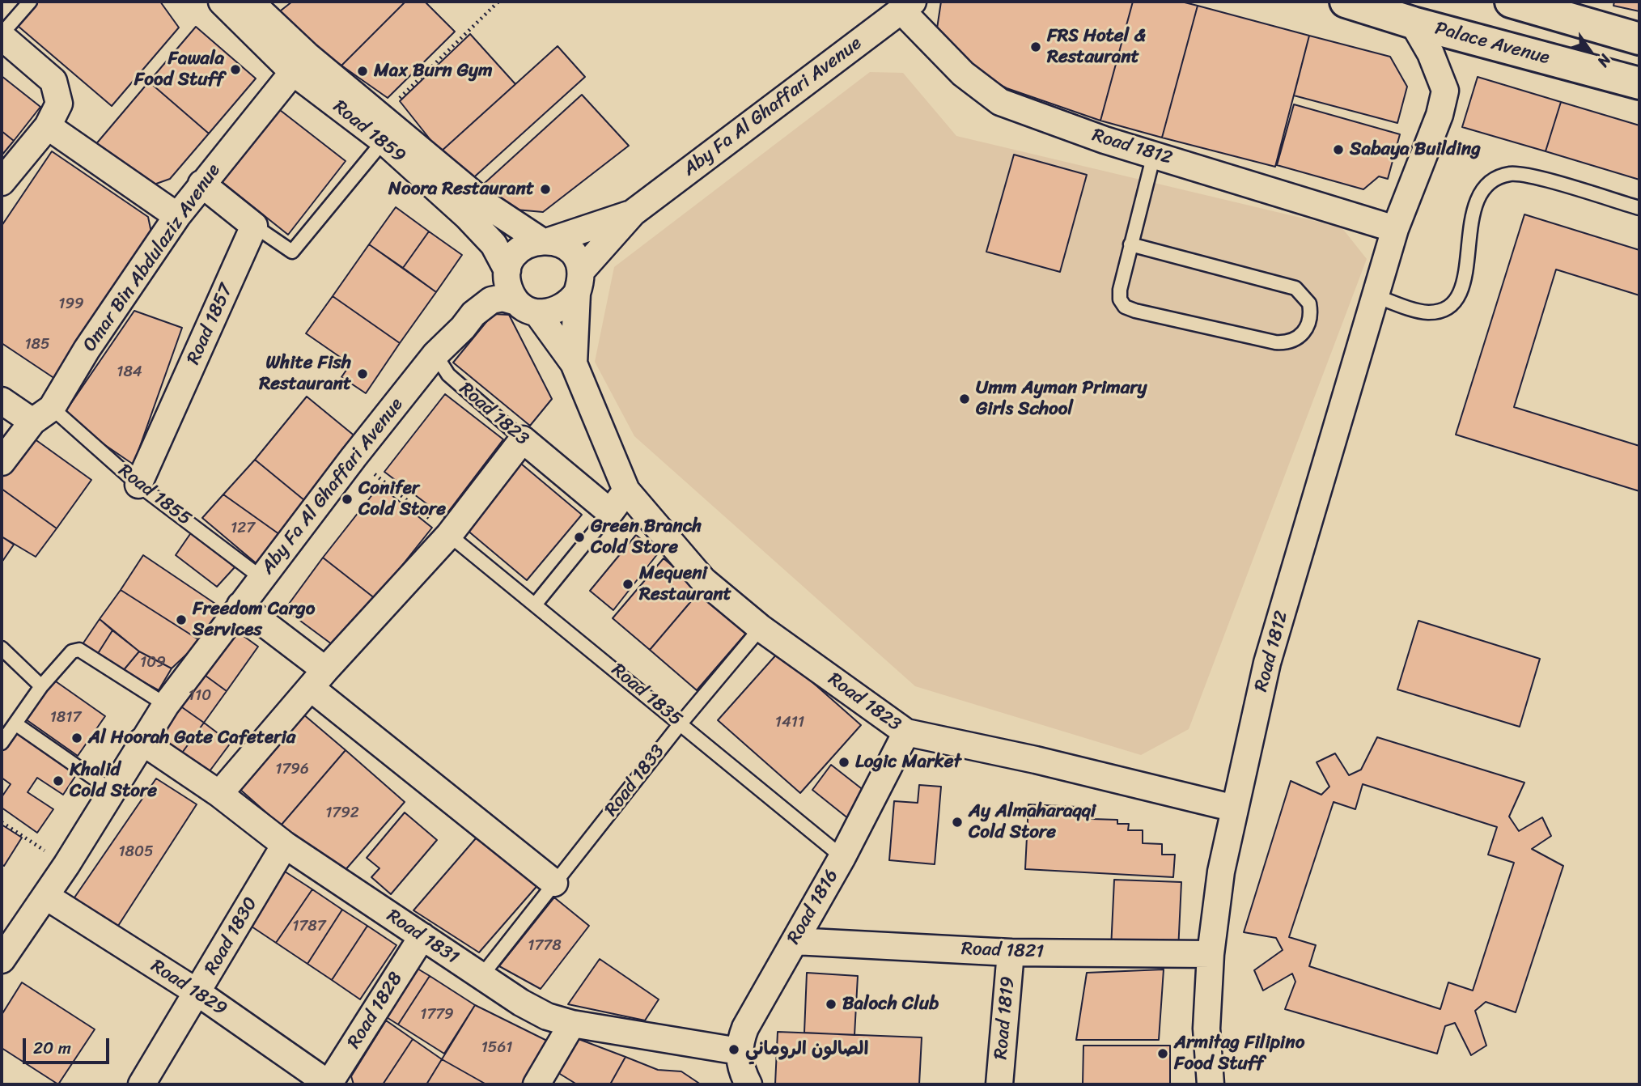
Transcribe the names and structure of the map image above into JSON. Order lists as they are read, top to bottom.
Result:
{
  "streets": {
    "main road": ["Palace Avenue"],
    "street": [
      "Aby Fa Al Ghaffari Avenue",
      "Road 1859",
      "Road 1812",
      "Omar Bin Abdulaziz Avenue",
      "Road 1857",
      "Road 1823",
      "Road 1855",
      "Road 1816",
      "Road 1830",
      "Road 1831",
      "Road 1821",
      "Road 1829",
      "Road 1828",
      "Road 1819"
    ],
    "lane": ["Road 1835", "Road 1833"]
  },
  "crossings": [
    ["Palace Avenue", "Road 1812"],
    ["Aby Fa Al Ghaffari Avenue", "Road 1859"],
    ["Aby Fa Al Ghaffari Avenue", "Road 1812"],
    ["Aby Fa Al Ghaffari Avenue", "Road 1823"],
    ["Aby Fa Al Ghaffari Avenue", "Road 1855"],
    ["Aby Fa Al Ghaffari Avenue", "Road 1831"],
    ["Aby Fa Al Ghaffari Avenue", "Road 1829"],
    ["Road 1859", "Omar Bin Abdulaziz Avenue"],
    ["Road 1859", "Road 1823"],
    ["Road 1812", "Road 1823"],
    ["Road 1812", "Road 1821"],
    ["Omar Bin Abdulaziz Avenue", "Road 1855"],
    ["Road 1857", "Road 1855"],
    ["Road 1823", "Road 1833"],
    ["Road 1823", "Road 1816"],
    ["Road 1835", "Road 1833"],
    ["Road 1835", "Road 1816"],
    ["Road 1833", "Road 1831"],
    ["Road 1816", "Road 1831"],
    ["Road 1816", "Road 1821"],
    ["Road 1830", "Road 1831"],
    ["Road 1830", "Road 1829"],
    ["Road 1831", "Road 1828"],
    ["Road 1821", "Road 1819"],
    ["Road 1829", "Road 1828"]
  ],
  "places": [
    "FRS Hotel & Restaurant",
    "Fawala Food Stuff",
    "Max Burn Gym",
    "Sabaya Building",
    "Noora Restaurant",
    "White Fish Restaurant",
    "Umm Ayman Primary Girls School",
    "Conifer Cold Store",
    "Green Branch Cold Store",
    "Mequeni Restaurant",
    "Freedom Cargo Services",
    "Al Hoorah Gate Cafeteria",
    "Logic Market",
    "Khalid Cold Store",
    "Ay Almaharaqqi Cold Store",
    "Baloch Club",
    "الصالون الروماني",
    "Armitag Filipino Food Stuff"
  ],
  "house_numbers": [
    "199",
    "185",
    "184",
    "127",
    "109",
    "110",
    "1817",
    "1411",
    "1796",
    "1792",
    "1805",
    "1787",
    "1778",
    "1779",
    "1561"
  ],
  "scale_bar": "20 m",
  "north": "bottom right"
}
